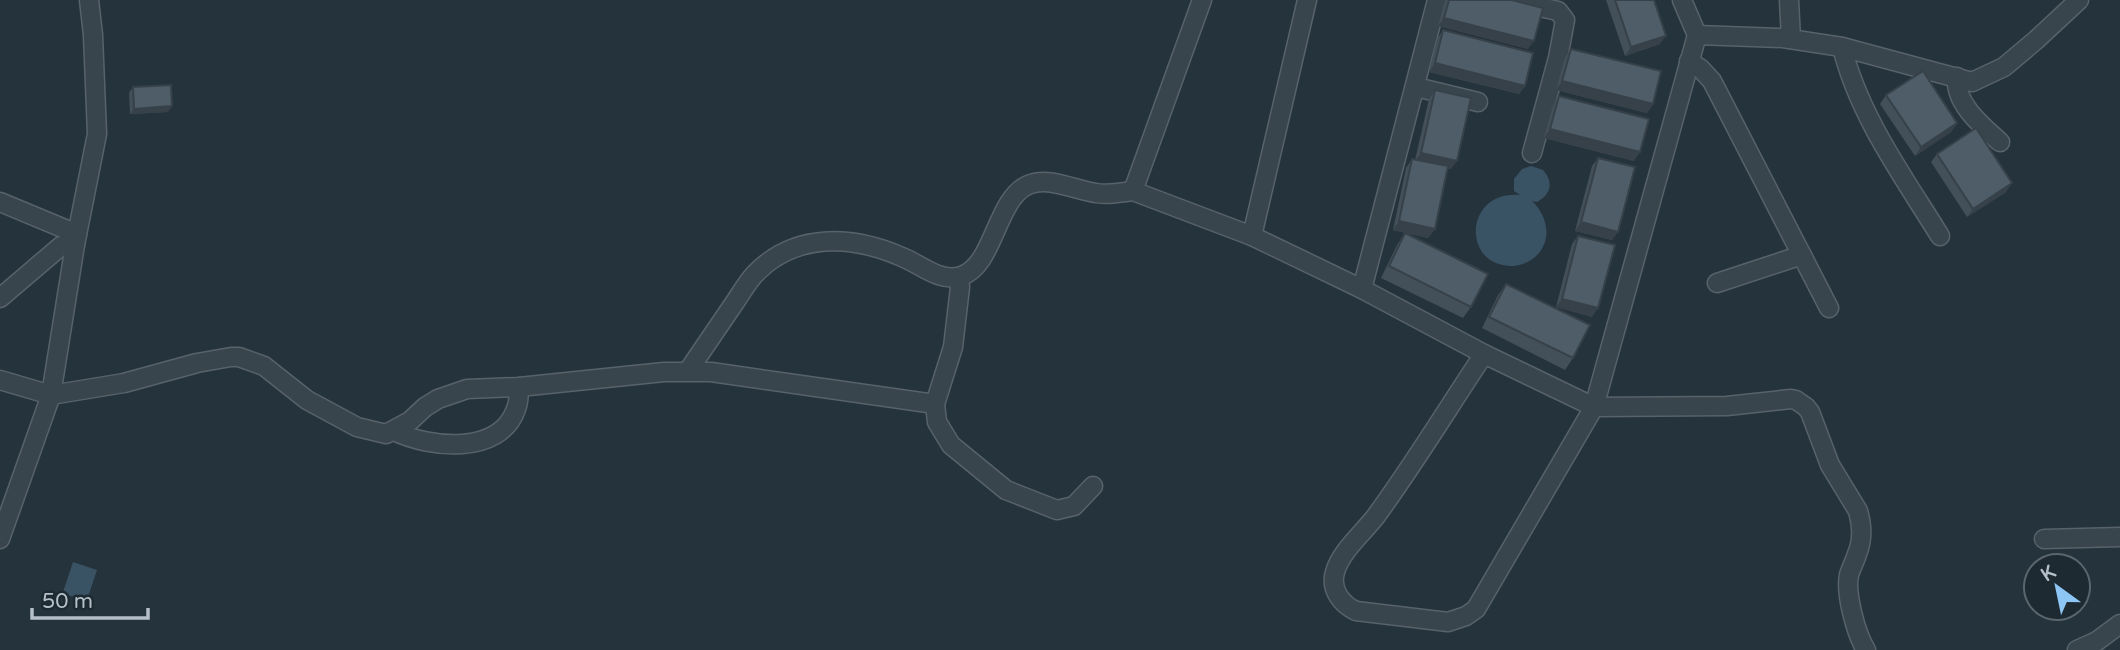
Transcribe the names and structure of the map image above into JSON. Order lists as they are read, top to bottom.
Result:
{
  "scale_bar": "50 m",
  "north": "top left"
}
